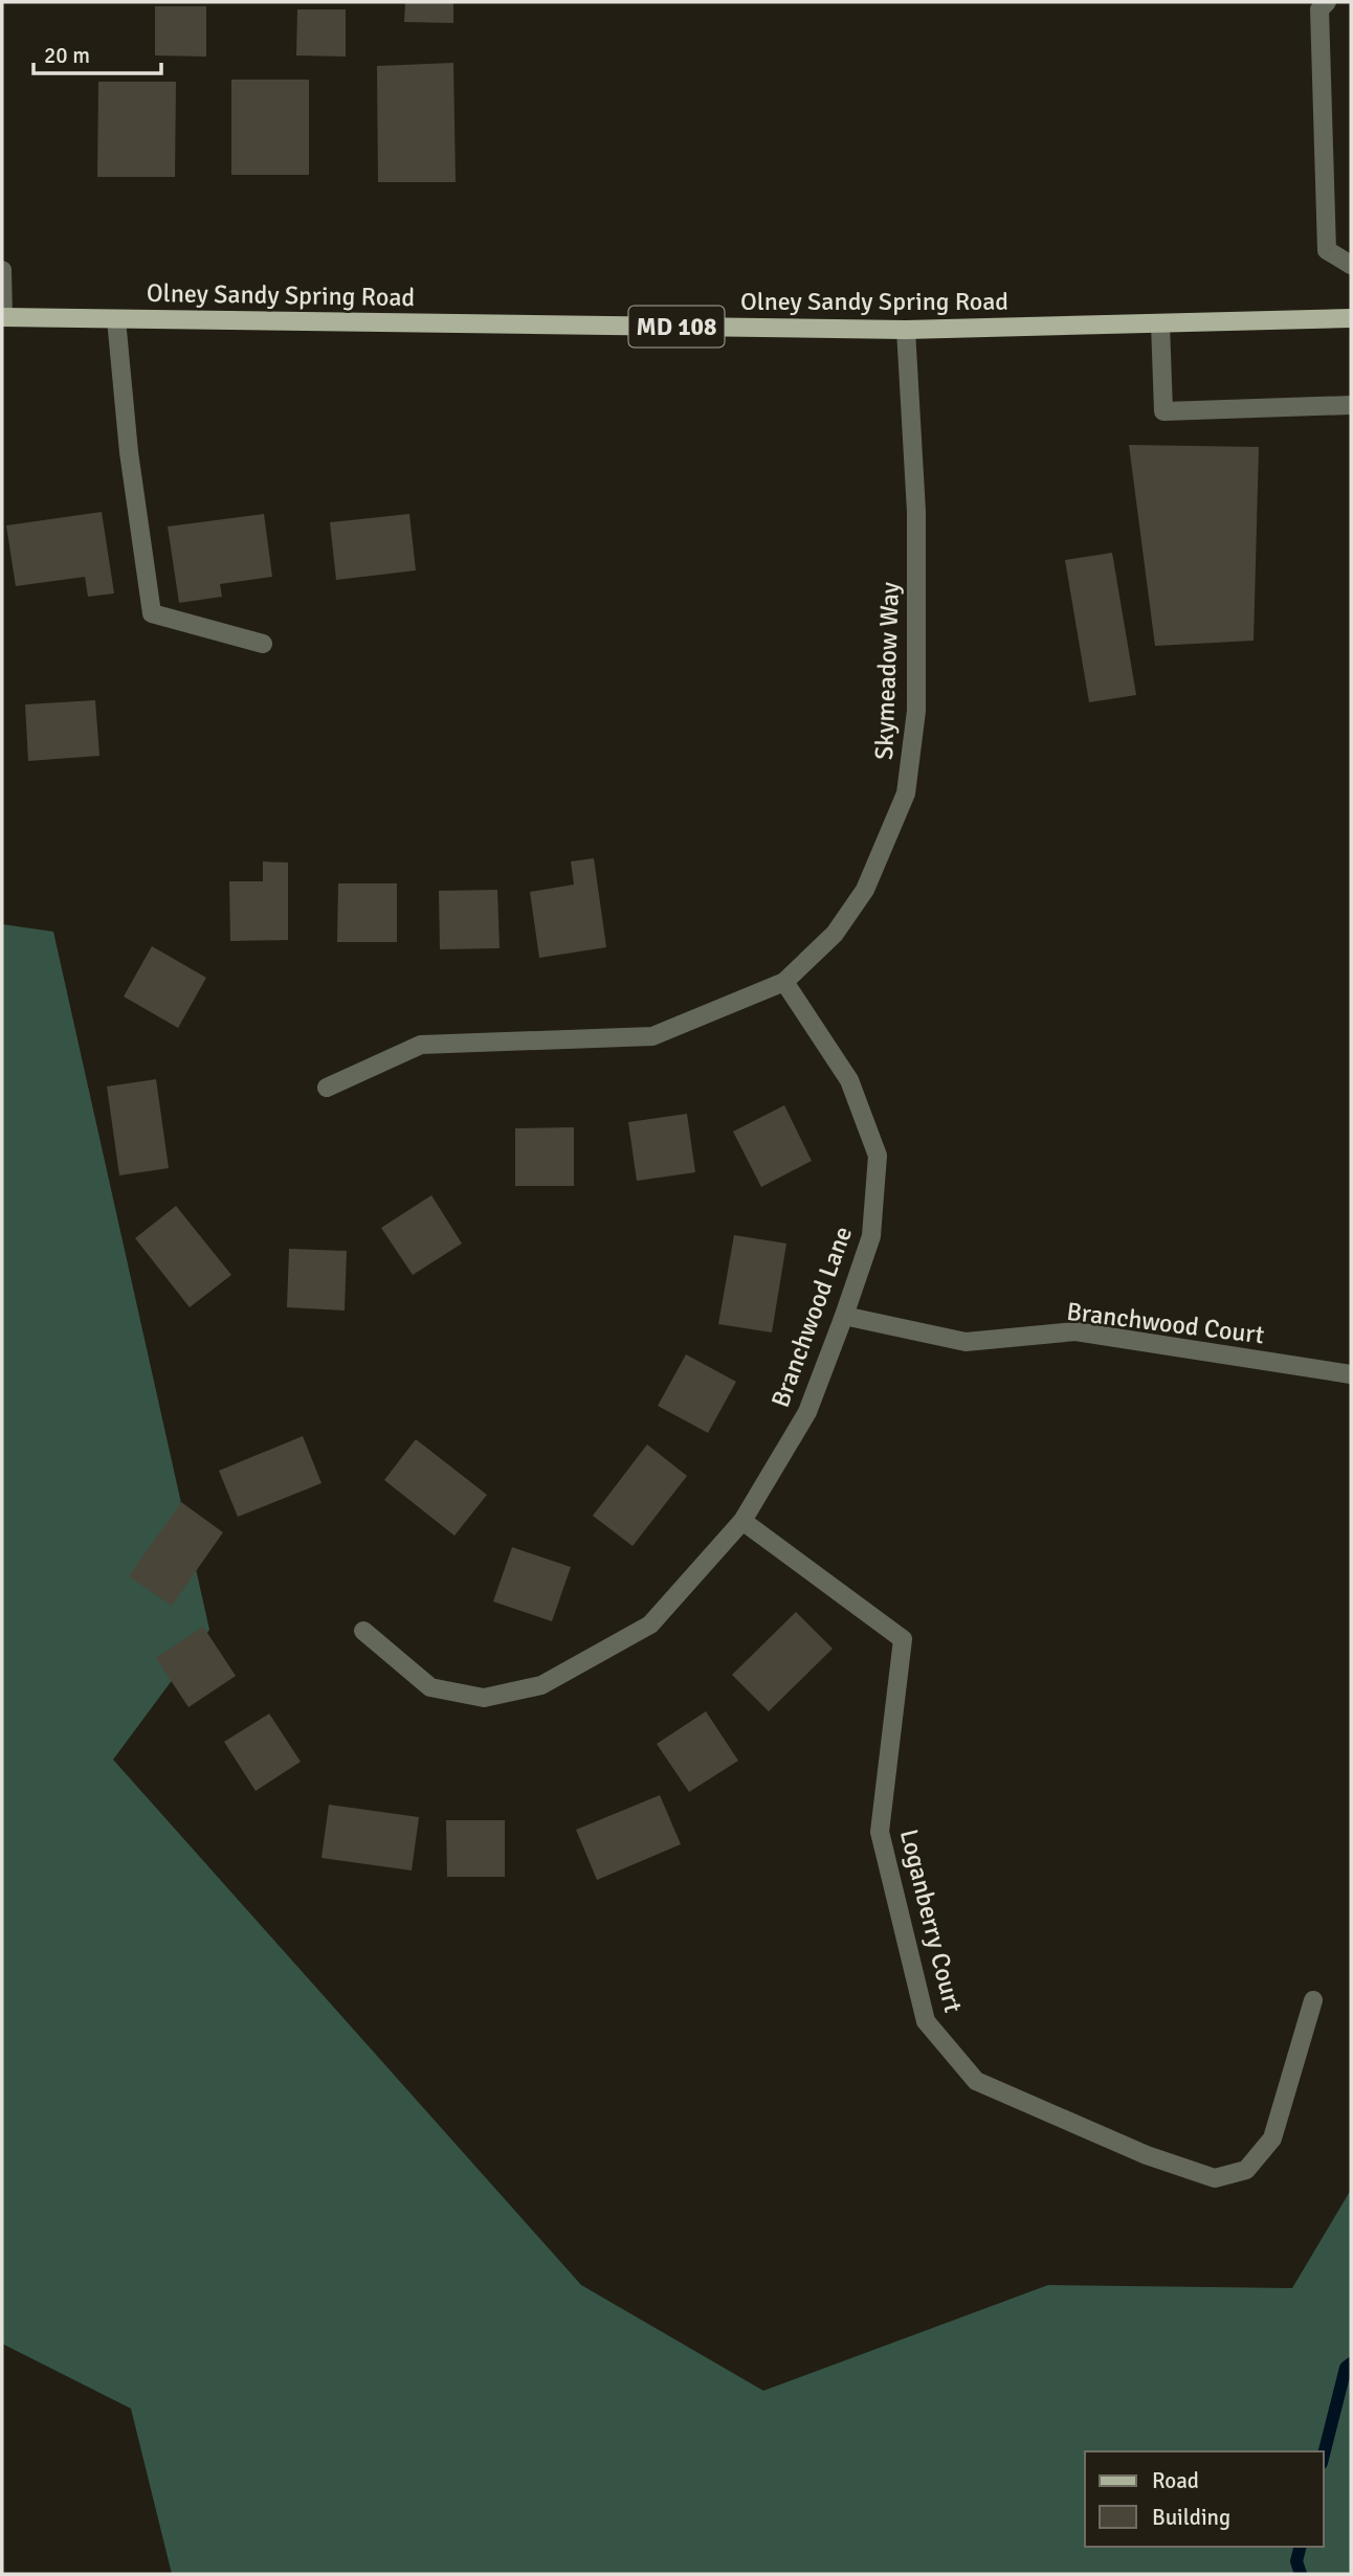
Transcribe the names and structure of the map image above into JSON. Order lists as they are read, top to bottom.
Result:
{
  "streets": {
    "main road": ["Olney Sandy Spring Road", "MD 108"],
    "street": [
      "Skymeadow Way",
      "Branchwood Lane",
      "Branchwood Court",
      "Loganberry Court"
    ]
  },
  "crossings": [
    ["Olney Sandy Spring Road", "Skymeadow Way"],
    ["Skymeadow Way", "Branchwood Lane"],
    ["Branchwood Lane", "Branchwood Court"],
    ["Branchwood Lane", "Loganberry Court"]
  ],
  "legend": ["Road", "Building"],
  "scale_bar": "20 m"
}
